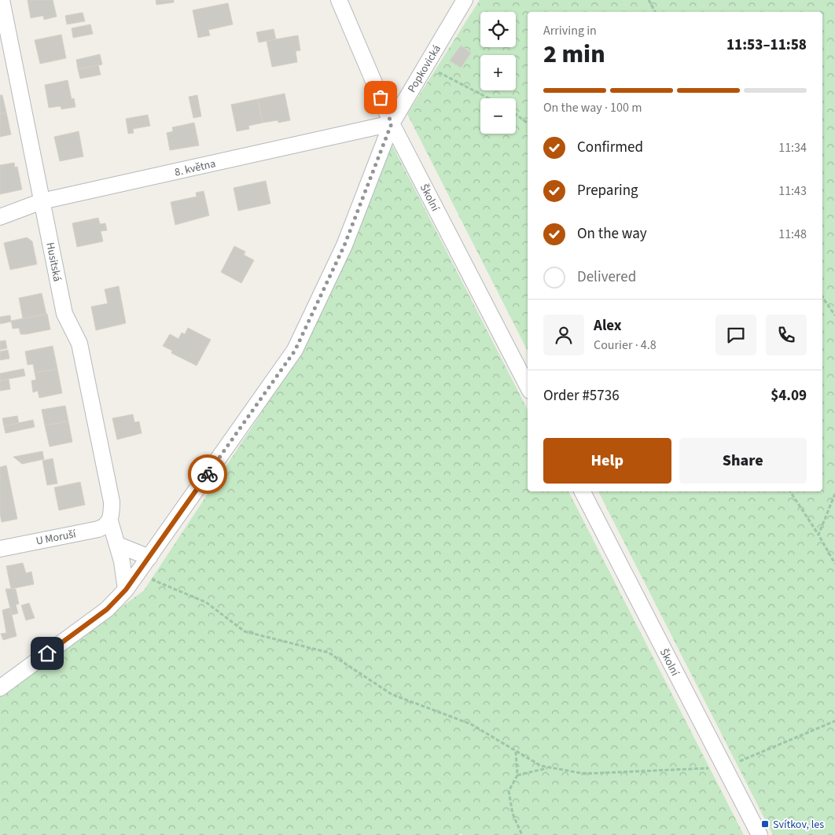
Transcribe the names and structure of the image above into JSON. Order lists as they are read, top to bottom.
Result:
{
  "streets": {
    "street": [
      "Popkovická",
      "8. května",
      "Školní",
      "Husitská",
      "U Moruší"
    ]
  },
  "crossings": [
    ["Popkovická", "8. května"],
    ["Popkovická", "Školní"],
    ["8. května", "Školní"],
    ["8. května", "Husitská"],
    ["Husitská", "U Moruší"]
  ],
  "places": {
    "transit": ["Svítkov, les"]
  },
  "page": {
    "map_buttons": ["+", "−"],
    "heading": ["2 min", "Arriving in", "11:53–11:58"],
    "panel": [
      "Alex",
      "Courier · 4.8",
      "Order #5736",
      "$4.09"
    ],
    "bar": "On the way · 100 m",
    "list": [
      ["Confirmed", "11:34"],
      ["Preparing", "11:43"],
      ["On the way", "11:48"],
      "Delivered"
    ],
    "buttons": ["Help", "Share"]
  }
}
